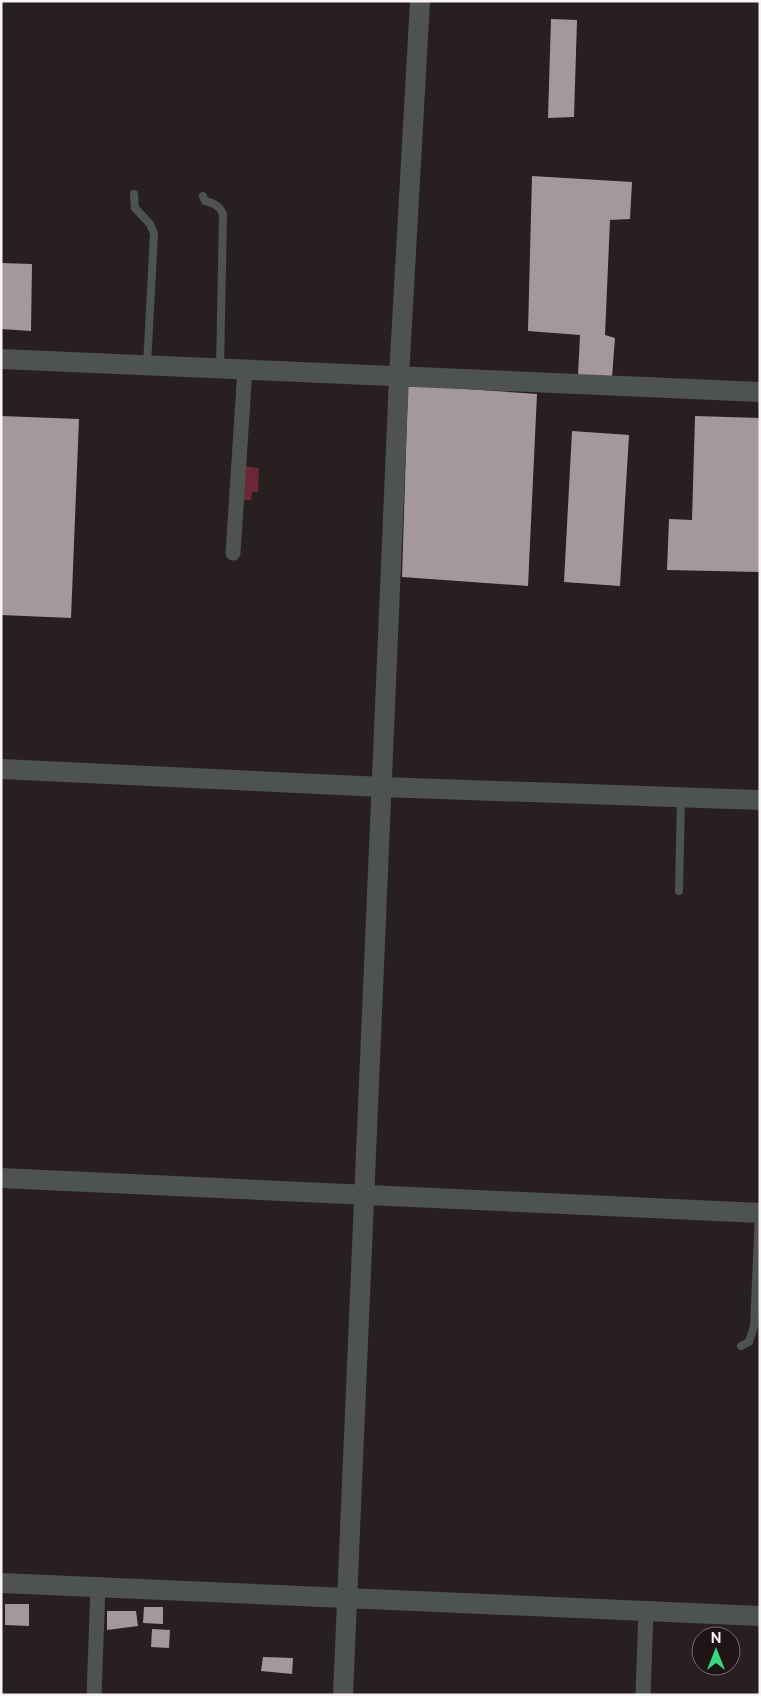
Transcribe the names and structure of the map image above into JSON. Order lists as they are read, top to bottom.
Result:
{
  "north": "top"
}
